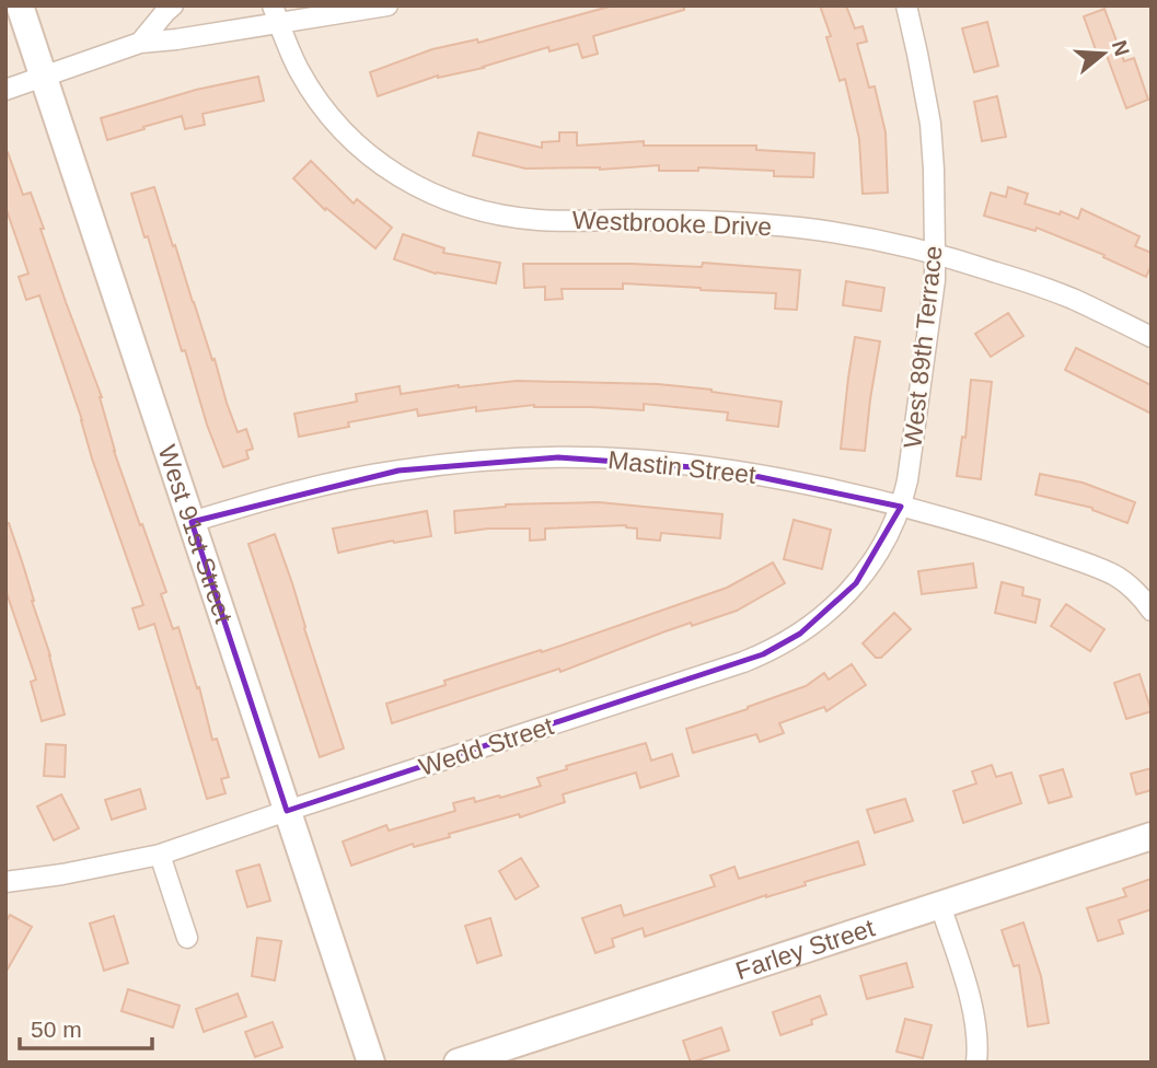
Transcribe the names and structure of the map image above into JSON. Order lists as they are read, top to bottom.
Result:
{
  "streets": {
    "street": [
      "Westbrooke Drive",
      "West 89th Terrace",
      "Mastin Street",
      "West 91st Street",
      "Wedd Street",
      "Farley Street"
    ]
  },
  "crossings": [
    ["Westbrooke Drive", "West 89th Terrace"],
    ["West 89th Terrace", "Mastin Street"],
    ["West 89th Terrace", "Wedd Street"],
    ["Mastin Street", "West 91st Street"],
    ["Mastin Street", "Wedd Street"],
    ["West 91st Street", "Wedd Street"]
  ],
  "scale_bar": "50 m",
  "north": "right"
}
